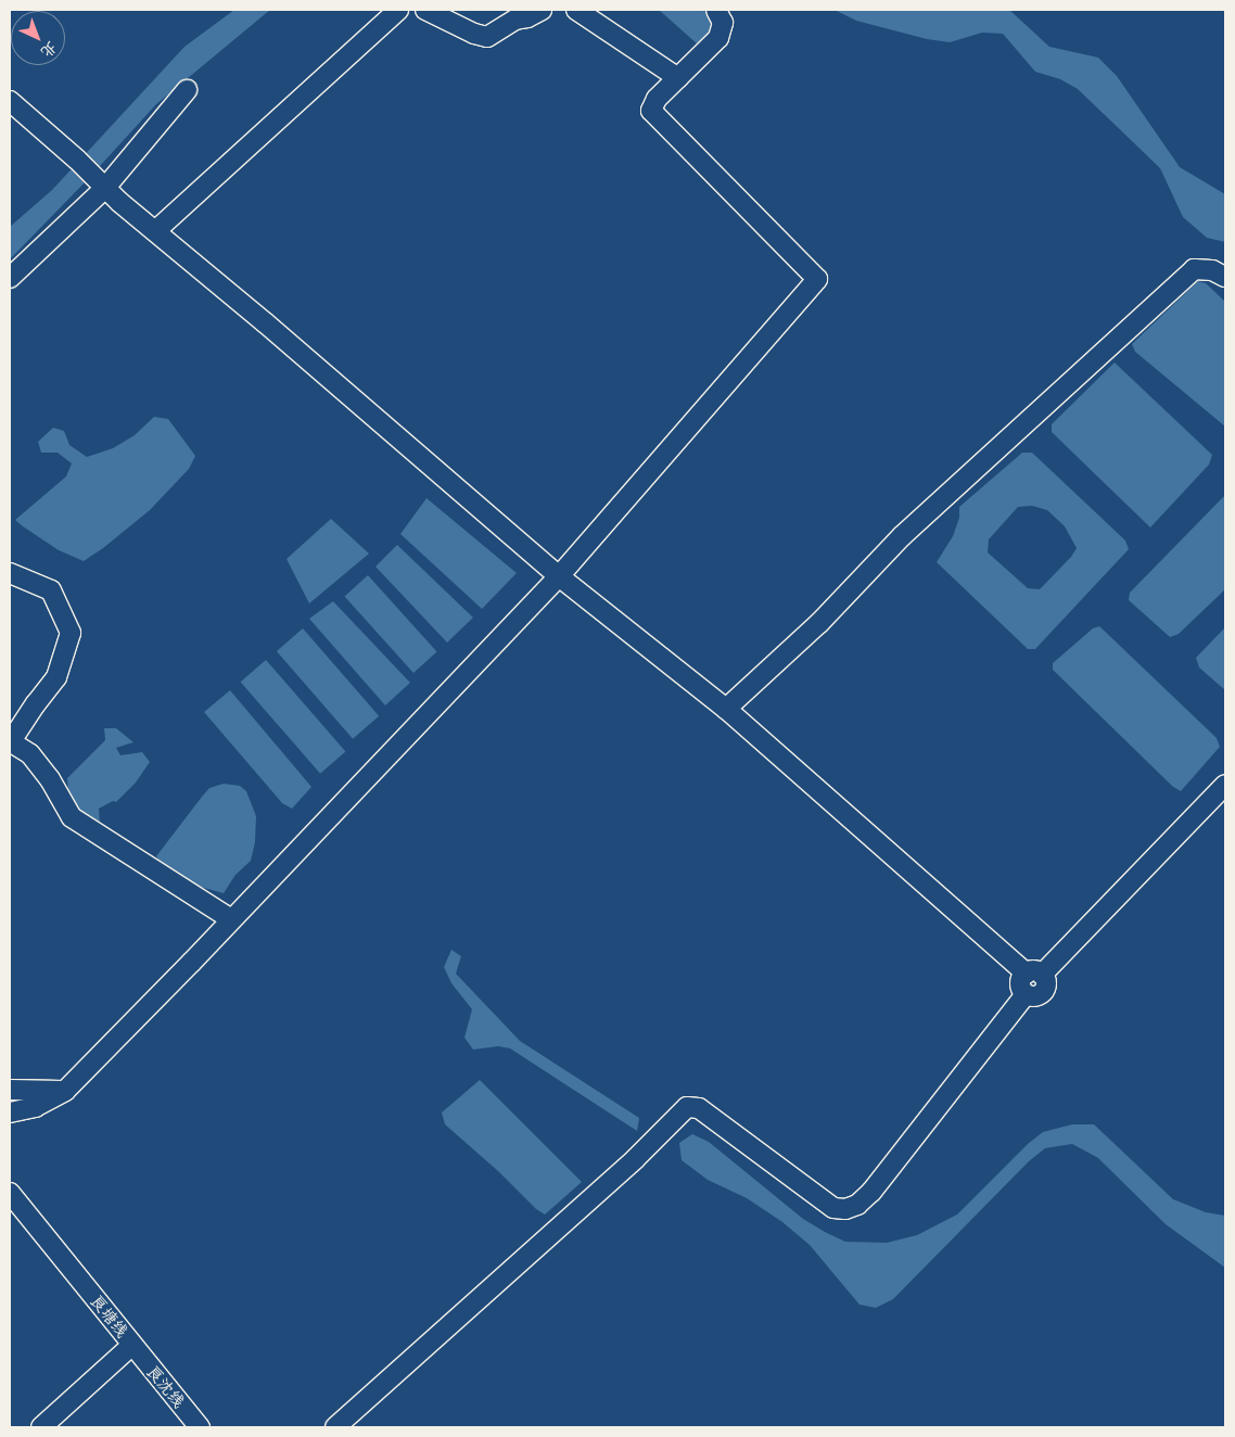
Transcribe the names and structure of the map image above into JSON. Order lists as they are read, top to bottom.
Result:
{
  "streets": {
    "street": ["良塘线", "良沈线"]
  },
  "crossings": [
    ["良塘线", "良沈线"]
  ],
  "north": "bottom right"
}
